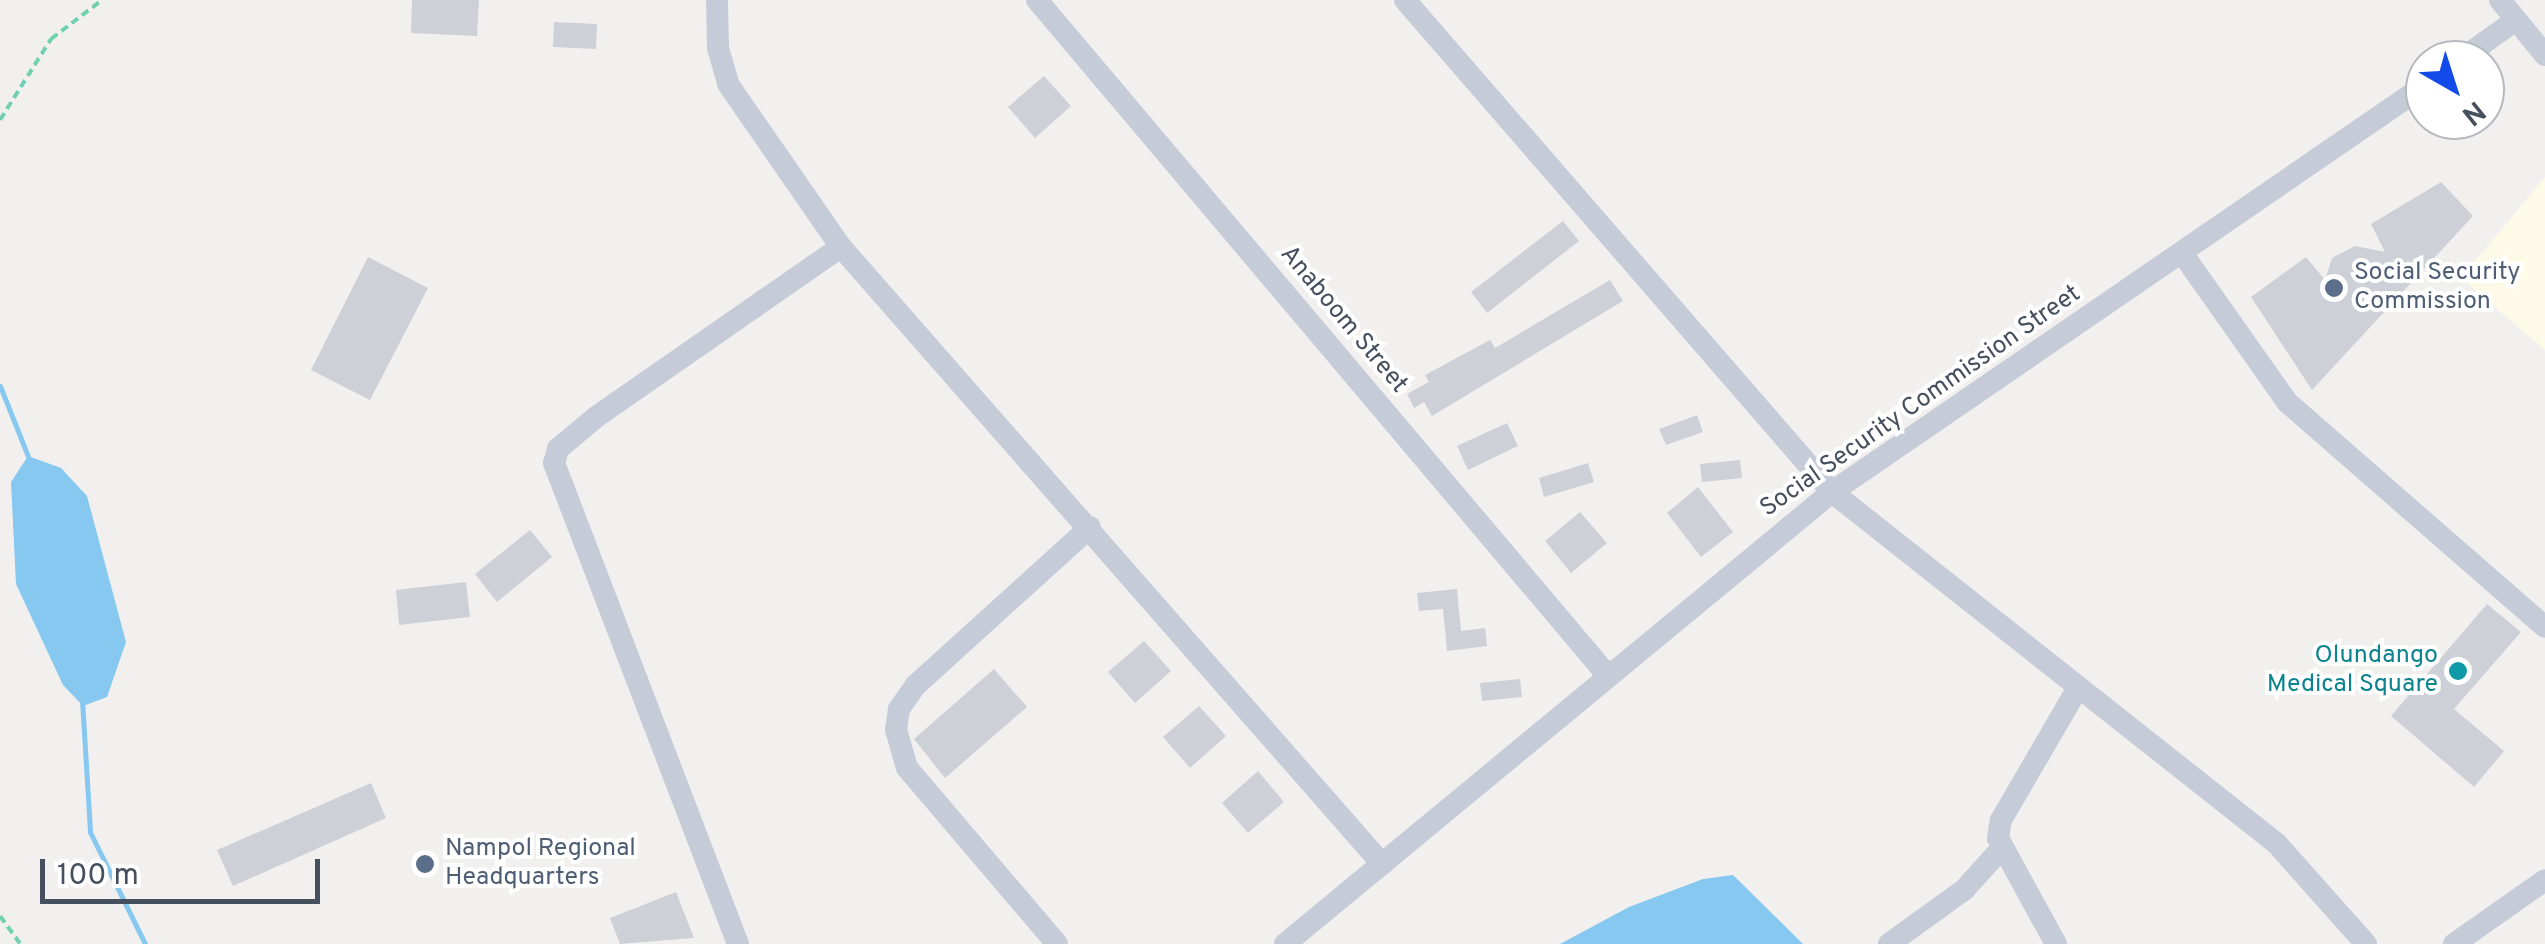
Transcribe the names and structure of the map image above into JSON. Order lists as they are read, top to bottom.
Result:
{
  "streets": {
    "street": ["Anaboom Street", "Social Security Commission Street"]
  },
  "crossings": [
    ["Anaboom Street", "Social Security Commission Street"]
  ],
  "places": ["Social Security Commission", "Olundango Medical Square", "Nampol Regional Headquarters"],
  "scale_bar": "100 m",
  "north": "bottom right"
}
